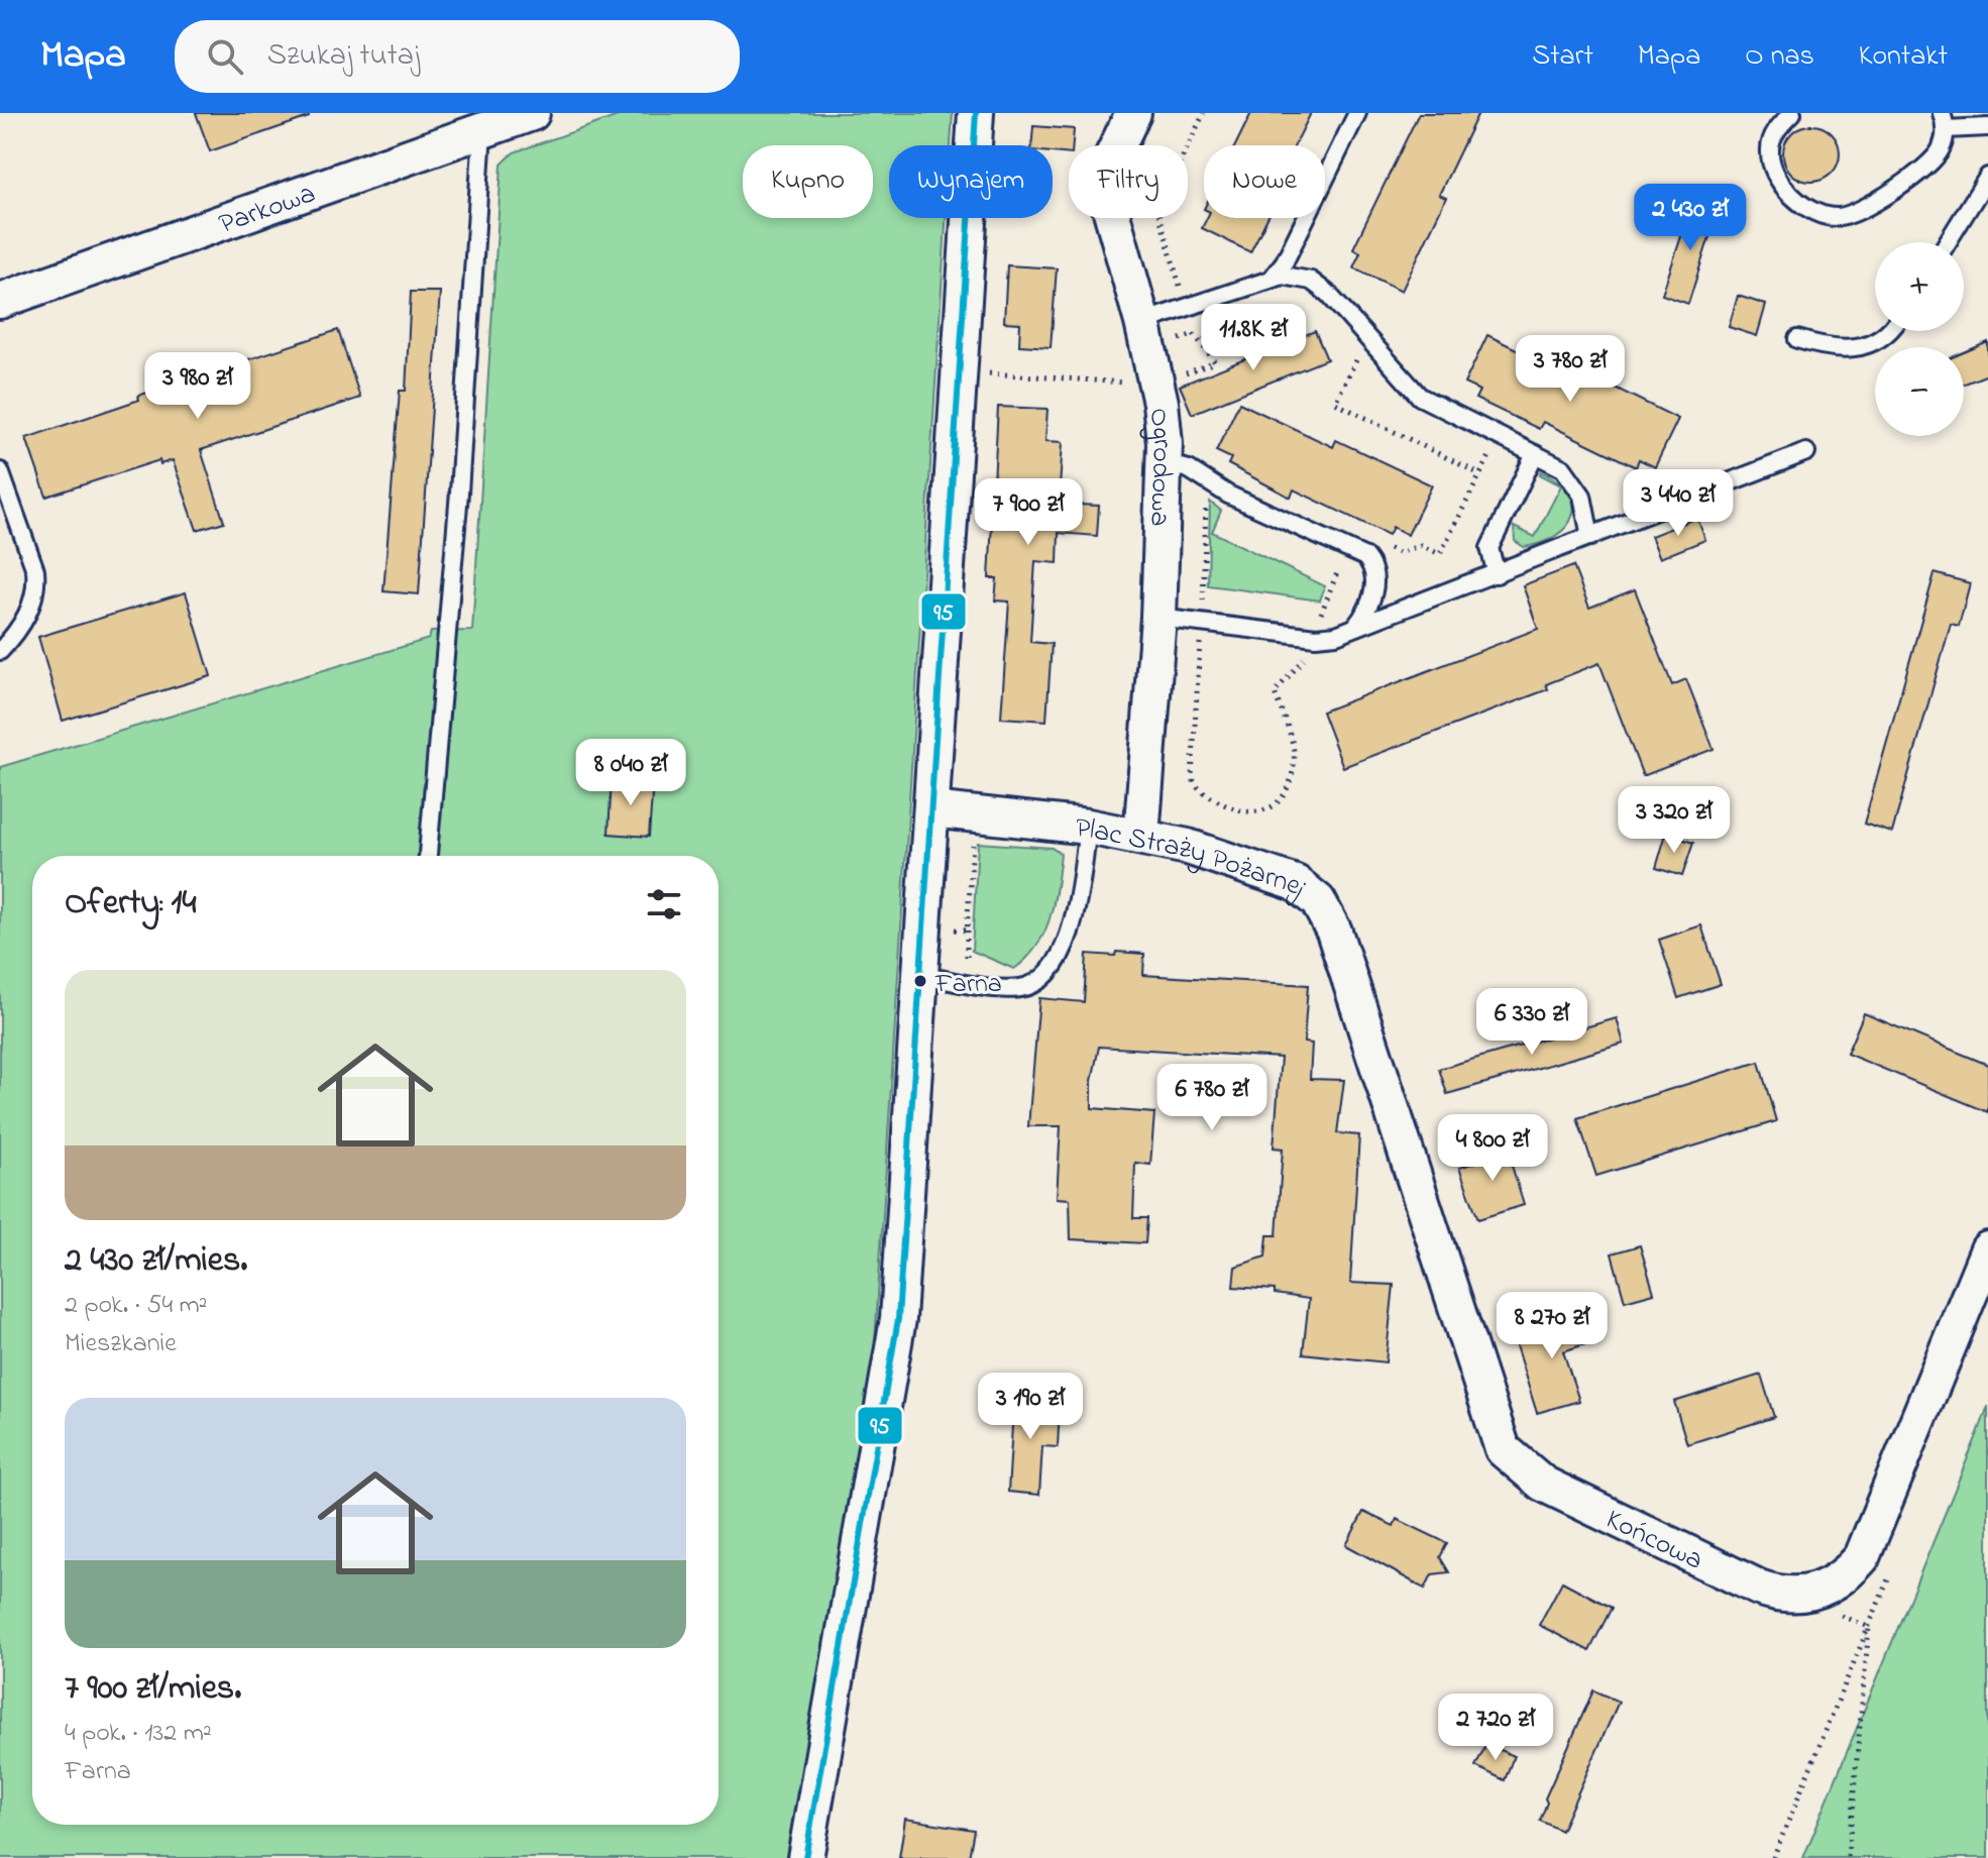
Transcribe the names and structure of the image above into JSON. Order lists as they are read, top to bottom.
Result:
{
  "streets": {
    "street": [
      "Parkowa",
      "Ogrodowa",
      "Plac Straży Pożarnej",
      "Końcowa"
    ]
  },
  "crossings": [
    ["Ogrodowa", "Plac Straży Pożarnej"],
    ["Plac Straży Pożarnej", "Końcowa"]
  ],
  "places": ["Farna"],
  "lines": ["transit line 95"],
  "page": {
    "header": "Mapa",
    "search": "Szukaj tutaj",
    "nav": [
      "Start",
      "Mapa",
      "O nas",
      "Kontakt"
    ],
    "chip": [
      "Kupno",
      "Wynajem",
      "Filtry",
      "Nowe"
    ],
    "price": [
      "2 430 zł",
      "11.8K zł",
      "3 780 zł",
      "3 980 zł",
      "3 440 zł",
      "7 900 zł",
      "8 040 zł",
      "3 320 zł",
      "6 330 zł",
      "6 780 zł",
      "4 800 zł",
      "8 270 zł",
      "3 190 zł",
      "2 720 zł"
    ],
    "map_buttons": ["+", "−"],
    "heading": "Oferty: 14",
    "list": [
      {
        "name": "2 430 zł/mies.",
        "note": "2 pok. · 54 m² · Mieszkanie"
      },
      {
        "name": "7 900 zł/mies.",
        "note": "4 pok. · 132 m² · Farna"
      }
    ]
  }
}
